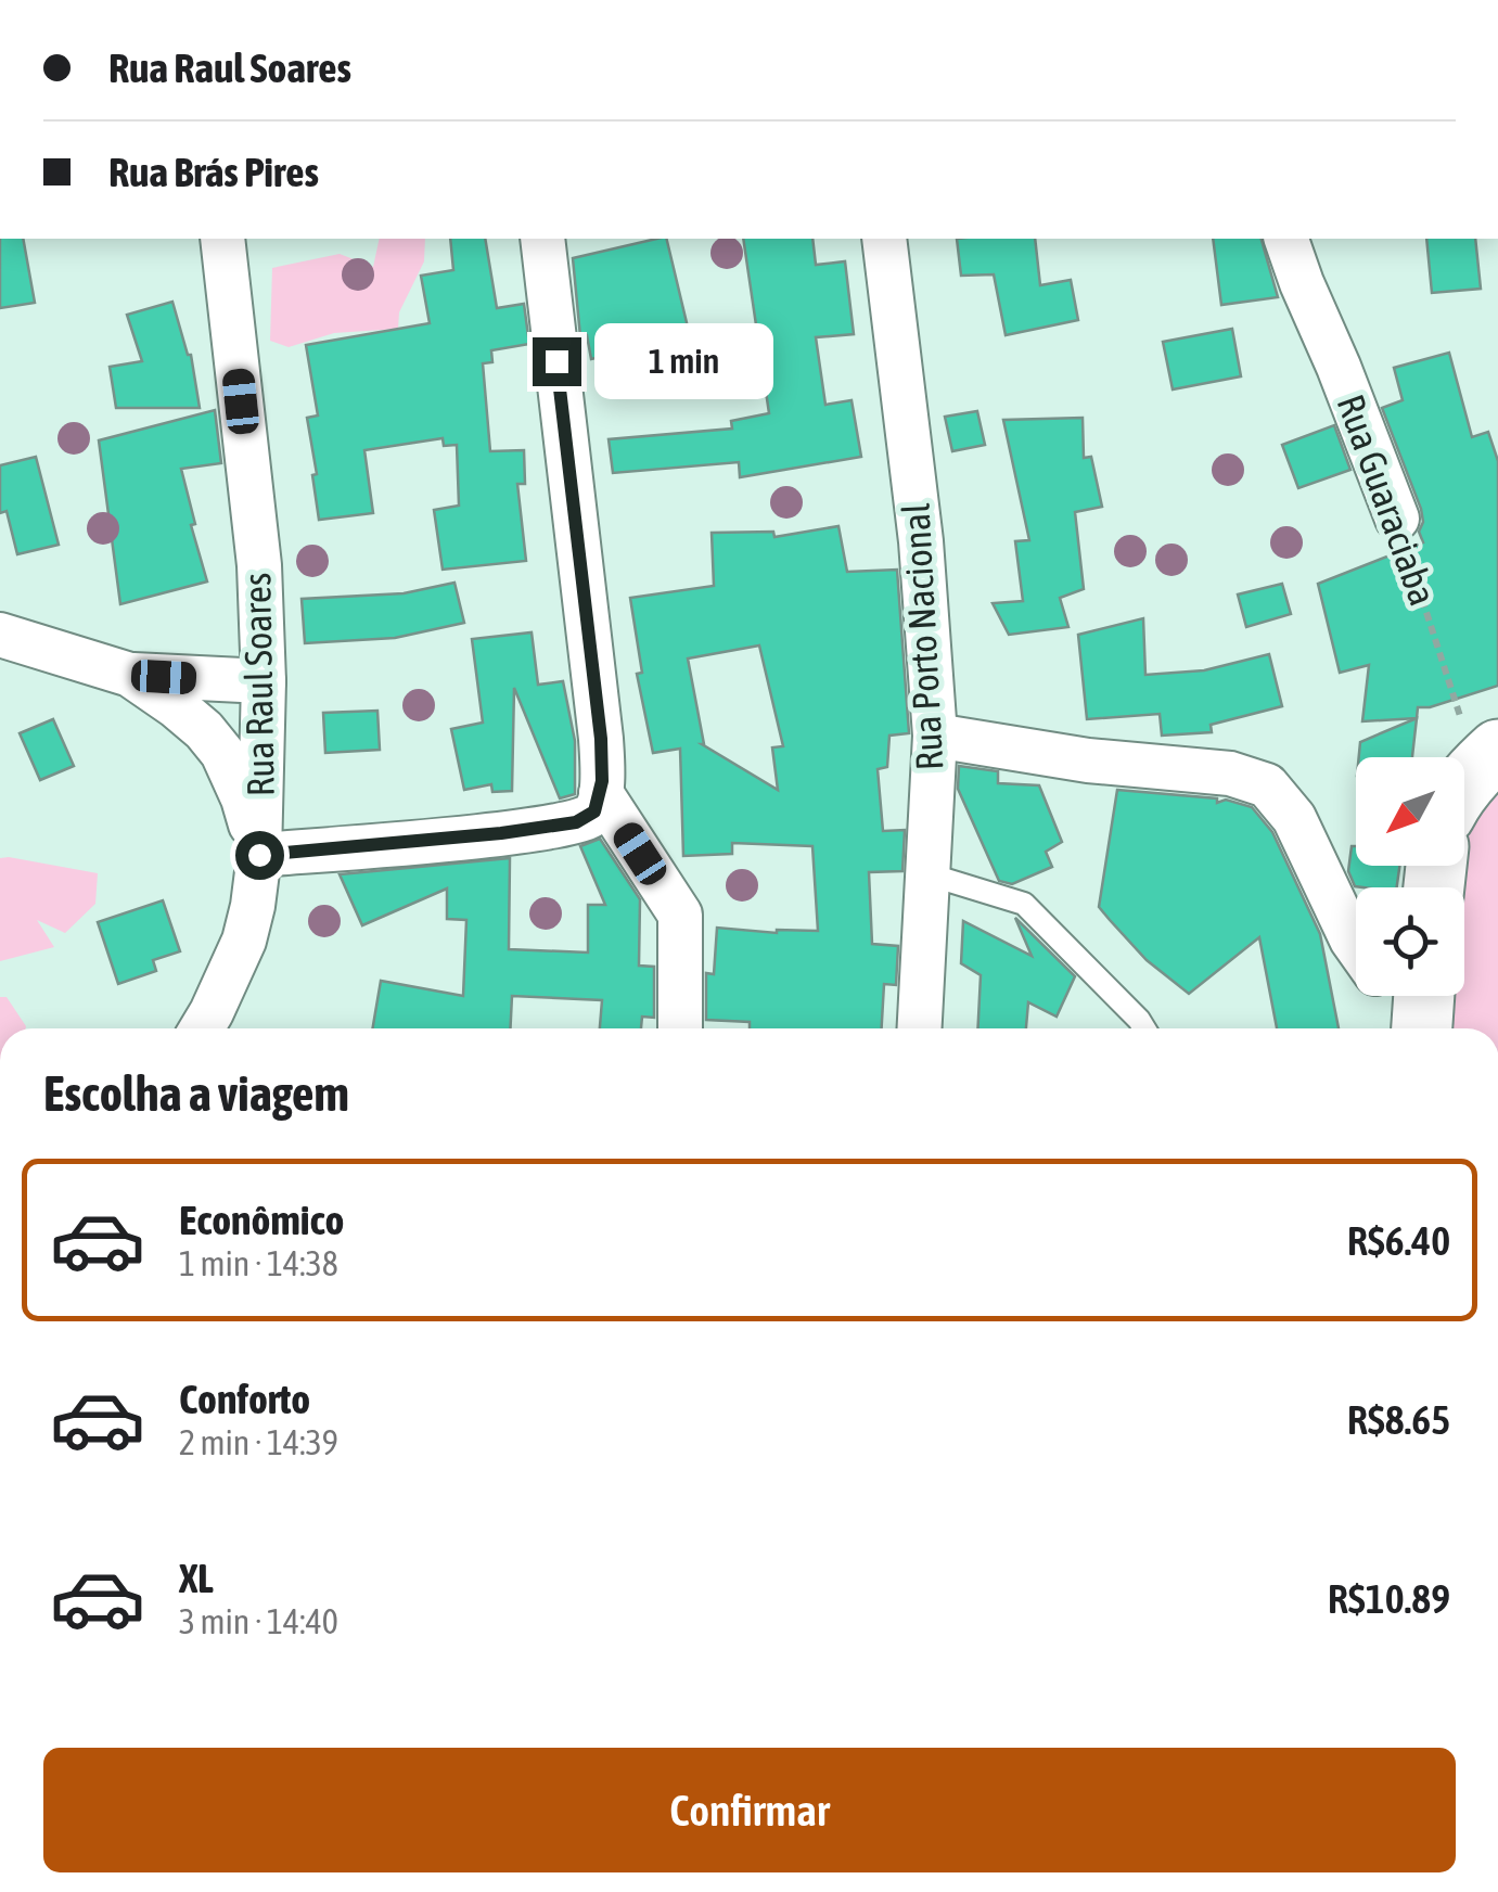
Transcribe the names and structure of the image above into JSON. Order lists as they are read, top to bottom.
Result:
{
  "streets": {
    "street": ["Rua Guaraciaba", "Rua Porto Nacional", "Rua Raul Soares"]
  },
  "north": "bottom left",
  "page": {
    "banner": ["Rua Raul Soares", "Rua Brás Pires"],
    "bubble": "1 min",
    "heading": "Escolha a viagem",
    "list": [
      {
        "name": "Econômico",
        "note": "1 min · 14:38",
        "value": "R$6.40"
      },
      {
        "name": "Conforto",
        "note": "2 min · 14:39",
        "value": "R$8.65"
      },
      {
        "name": "XL",
        "note": "3 min · 14:40",
        "value": "R$10.89"
      }
    ],
    "buttons": "Confirmar"
  }
}
